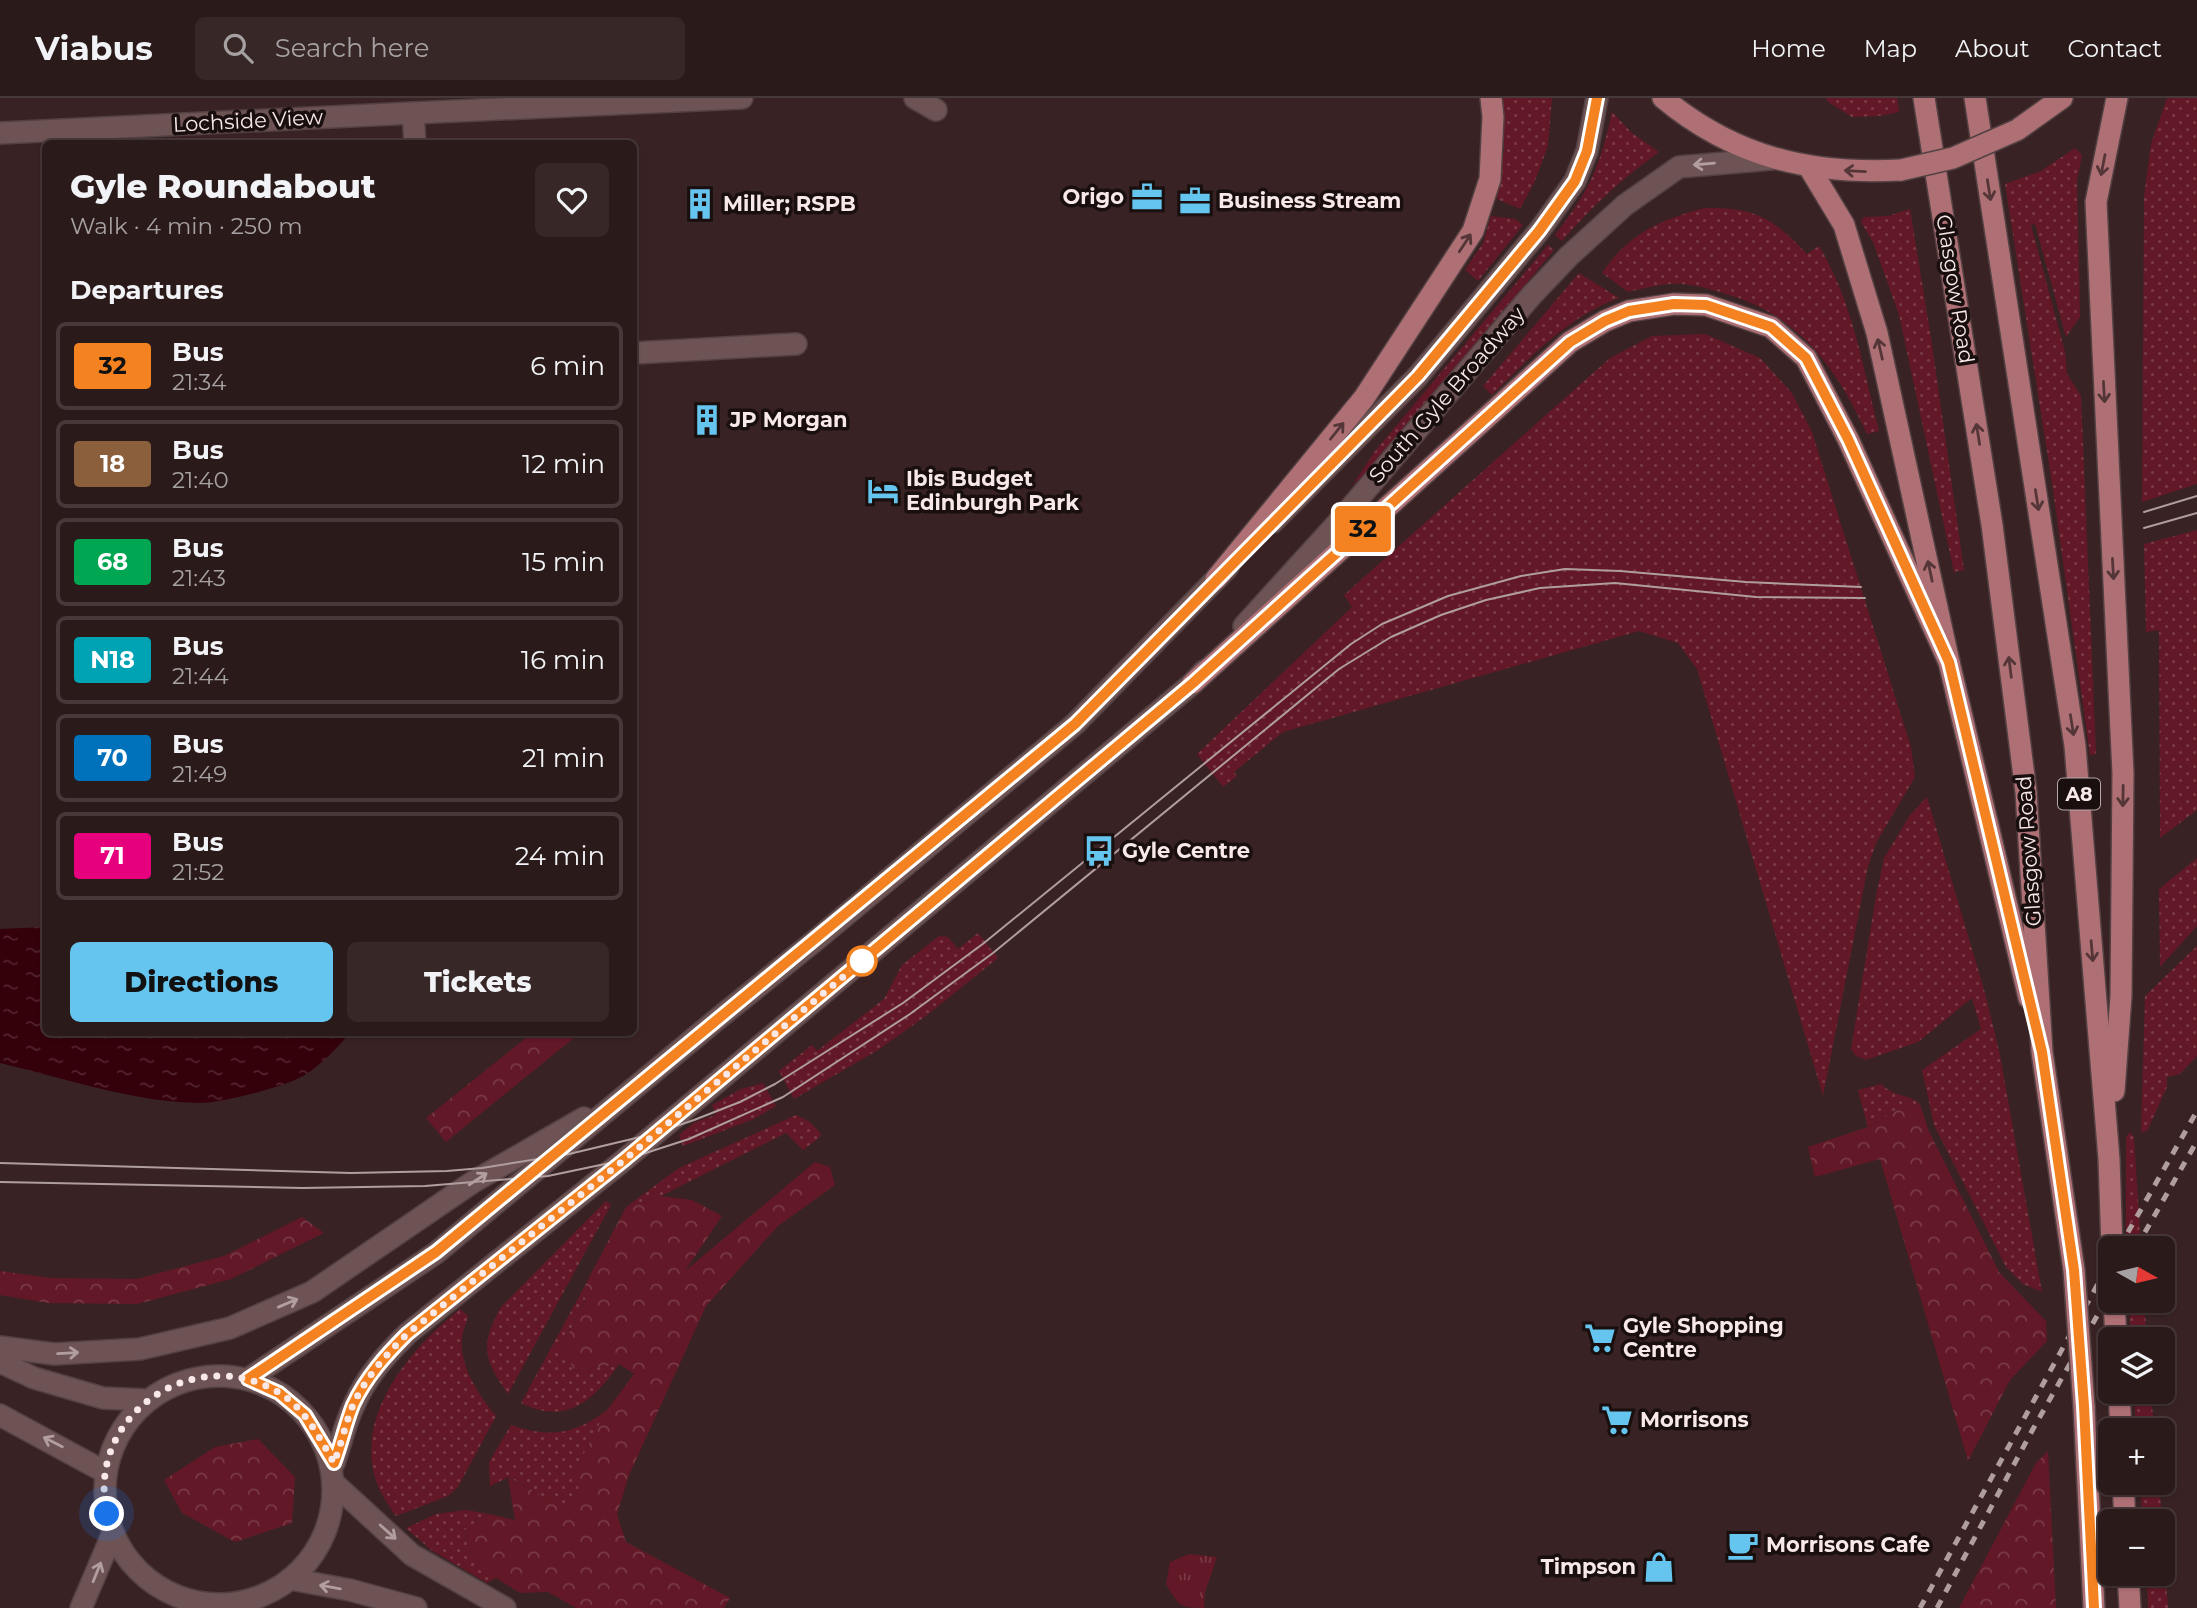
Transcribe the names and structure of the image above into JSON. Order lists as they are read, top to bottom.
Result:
{
  "streets": {
    "main road": ["Glasgow Road", "A8"],
    "street": ["Lochside View", "South Gyle Broadway"]
  },
  "places": {
    "office": ["Origo", "Business Stream"],
    "building": ["Miller; RSPB", "JP Morgan"],
    "hotel": ["Ibis Budget Edinburgh Park"],
    "bus stop": ["Gyle Centre"],
    "supermarket": ["Gyle Shopping Centre", "Morrisons"],
    "cafe": ["Morrisons Cafe"],
    "shop": ["Timpson"]
  },
  "lines": ["bus line 32"],
  "north": "right",
  "page": {
    "header": "Viabus",
    "search": "Search here",
    "nav": [
      "Home",
      "Map",
      "About",
      "Contact"
    ],
    "on_map": "32",
    "heading": [
      ["Gyle Roundabout", "Walk · 4 min · 250 m"],
      "Departures"
    ],
    "list": [
      {
        "mark": "32",
        "name": "Bus",
        "note": "21:34",
        "value": "6 min"
      },
      {
        "mark": "18",
        "name": "Bus",
        "note": "21:40",
        "value": "12 min"
      },
      {
        "mark": "68",
        "name": "Bus",
        "note": "21:43",
        "value": "15 min"
      },
      {
        "mark": "N18",
        "name": "Bus",
        "note": "21:44",
        "value": "16 min"
      },
      {
        "mark": "70",
        "name": "Bus",
        "note": "21:49",
        "value": "21 min"
      },
      {
        "mark": "71",
        "name": "Bus",
        "note": "21:52",
        "value": "24 min"
      }
    ],
    "buttons": ["Directions", "Tickets"],
    "map_buttons": ["+", "−"]
  }
}
